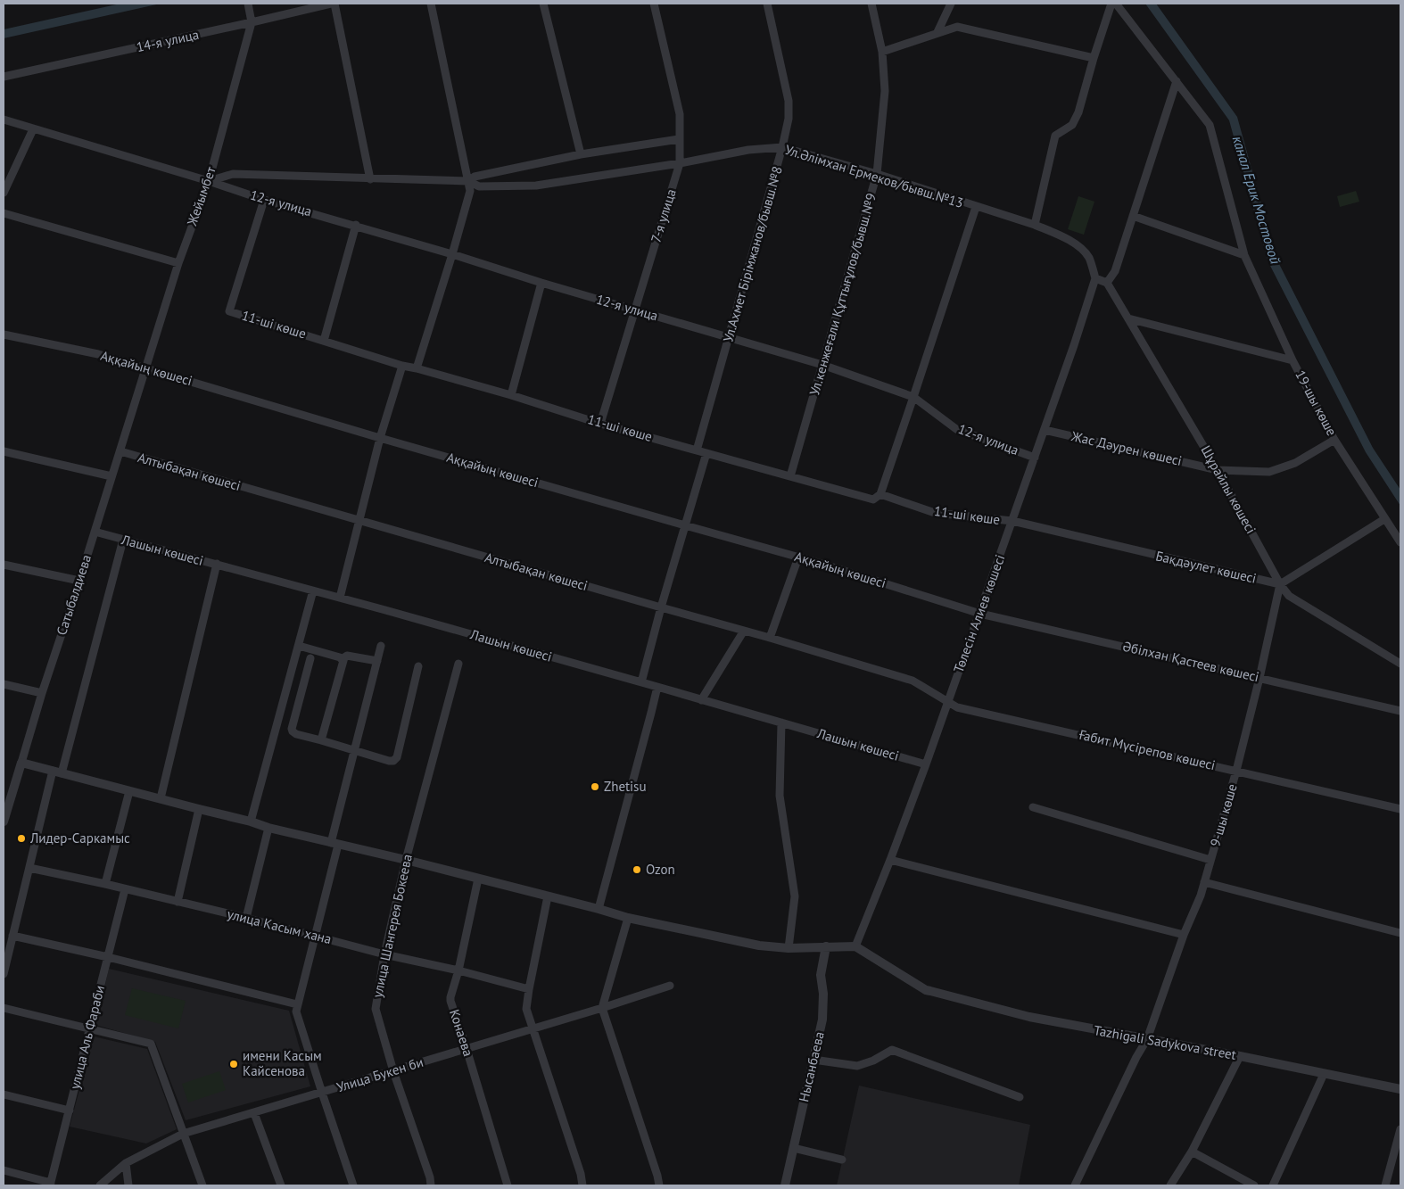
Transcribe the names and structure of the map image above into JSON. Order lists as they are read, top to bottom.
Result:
{
  "streets": {
    "street": [
      "14-я улица",
      "Ул.Әлімхан Ермеков/бывш.№13",
      "Жейымбет",
      "12-я улица",
      "7-я улица",
      "Ул.Ахмет Бірімжанов/бывш.№8",
      "Ул.кенжеғали Құттығұлов/бывш.№9",
      "11-ші көше",
      "Аққайың көшесі",
      "19-шы көше",
      "Жас Дәурен көшесі",
      "Алтыбақан көшесі",
      "Шұрайлы көшесі",
      "Лашын көшесі",
      "Бақдәулет көшесi",
      "Сатыбалдиева",
      "Төлесін Алиев көшесі",
      "Әбілхан Қастеев көшесi",
      "Ғабит Мүсірепов көшесi",
      "9-шы көше",
      "улица Шангерея Бокеева",
      "улица Касым хана",
      "Конаева",
      "улица Аль Фараби",
      "Tazhigali Sadykova street",
      "Нысанбаева",
      "Улица Букен би"
    ]
  },
  "crossings": [
    ["14-я улица", "Жейымбет"],
    ["Ул.Әлімхан Ермеков/бывш.№13", "Жейымбет"],
    ["Ул.Әлімхан Ермеков/бывш.№13", "12-я улица"],
    ["Ул.Әлімхан Ермеков/бывш.№13", "7-я улица"],
    ["Ул.Әлімхан Ермеков/бывш.№13", "Ул.Ахмет Бірімжанов/бывш.№8"],
    ["Ул.Әлімхан Ермеков/бывш.№13", "Ул.кенжеғали Құттығұлов/бывш.№9"],
    ["Ул.Әлімхан Ермеков/бывш.№13", "Төлесін Алиев көшесі"],
    ["Жейымбет", "12-я улица"],
    ["Жейымбет", "Аққайың көшесі"],
    ["Жейымбет", "Сатыбалдиева"],
    ["12-я улица", "7-я улица"],
    ["12-я улица", "Ул.Ахмет Бірімжанов/бывш.№8"],
    ["12-я улица", "Ул.кенжеғали Құттығұлов/бывш.№9"],
    ["12-я улица", "11-ші көше"],
    ["12-я улица", "Төлесін Алиев көшесі"],
    ["7-я улица", "11-ші көше"],
    ["Ул.Ахмет Бірімжанов/бывш.№8", "11-ші көше"],
    ["Ул.кенжеғали Құттығұлов/бывш.№9", "11-ші көше"],
    ["11-ші көше", "Бақдәулет көшесi"],
    ["11-ші көше", "Төлесін Алиев көшесі"],
    ["Аққайың көшесі", "Сатыбалдиева"],
    ["Аққайың көшесі", "Төлесін Алиев көшесі"],
    ["Аққайың көшесі", "Әбілхан Қастеев көшесi"],
    ["19-шы көше", "Жас Дәурен көшесі"],
    ["Жас Дәурен көшесі", "Шұрайлы көшесі"],
    ["Жас Дәурен көшесі", "Төлесін Алиев көшесі"],
    ["Алтыбақан көшесі", "Сатыбалдиева"],
    ["Алтыбақан көшесі", "Төлесін Алиев көшесі"],
    ["Алтыбақан көшесі", "Ғабит Мүсірепов көшесi"],
    ["Шұрайлы көшесі", "Бақдәулет көшесi"],
    ["Шұрайлы көшесі", "9-шы көше"],
    ["Лашын көшесі", "Сатыбалдиева"],
    ["Лашын көшесі", "Төлесін Алиев көшесі"],
    ["Бақдәулет көшесi", "Төлесін Алиев көшесі"],
    ["Бақдәулет көшесi", "9-шы көше"],
    ["Төлесін Алиев көшесі", "Әбілхан Қастеев көшесi"],
    ["Төлесін Алиев көшесі", "Ғабит Мүсірепов көшесi"],
    ["Төлесін Алиев көшесі", "Tazhigali Sadykova street"],
    ["Әбілхан Қастеев көшесi", "9-шы көше"],
    ["Ғабит Мүсірепов көшесi", "9-шы көше"],
    ["9-шы көше", "Tazhigali Sadykova street"],
    ["улица Шангерея Бокеева", "улица Касым хана"],
    ["улица Шангерея Бокеева", "Улица Букен би"],
    ["улица Касым хана", "Конаева"],
    ["улица Касым хана", "улица Аль Фараби"],
    ["Конаева", "Улица Букен би"]
  ],
  "water": ["канал Ерик Мостовой"],
  "places": [
    "Zhetisu",
    "Лидер-Саркамыс",
    "Ozon",
    "имени Касым Кайсенова"
  ]
}
